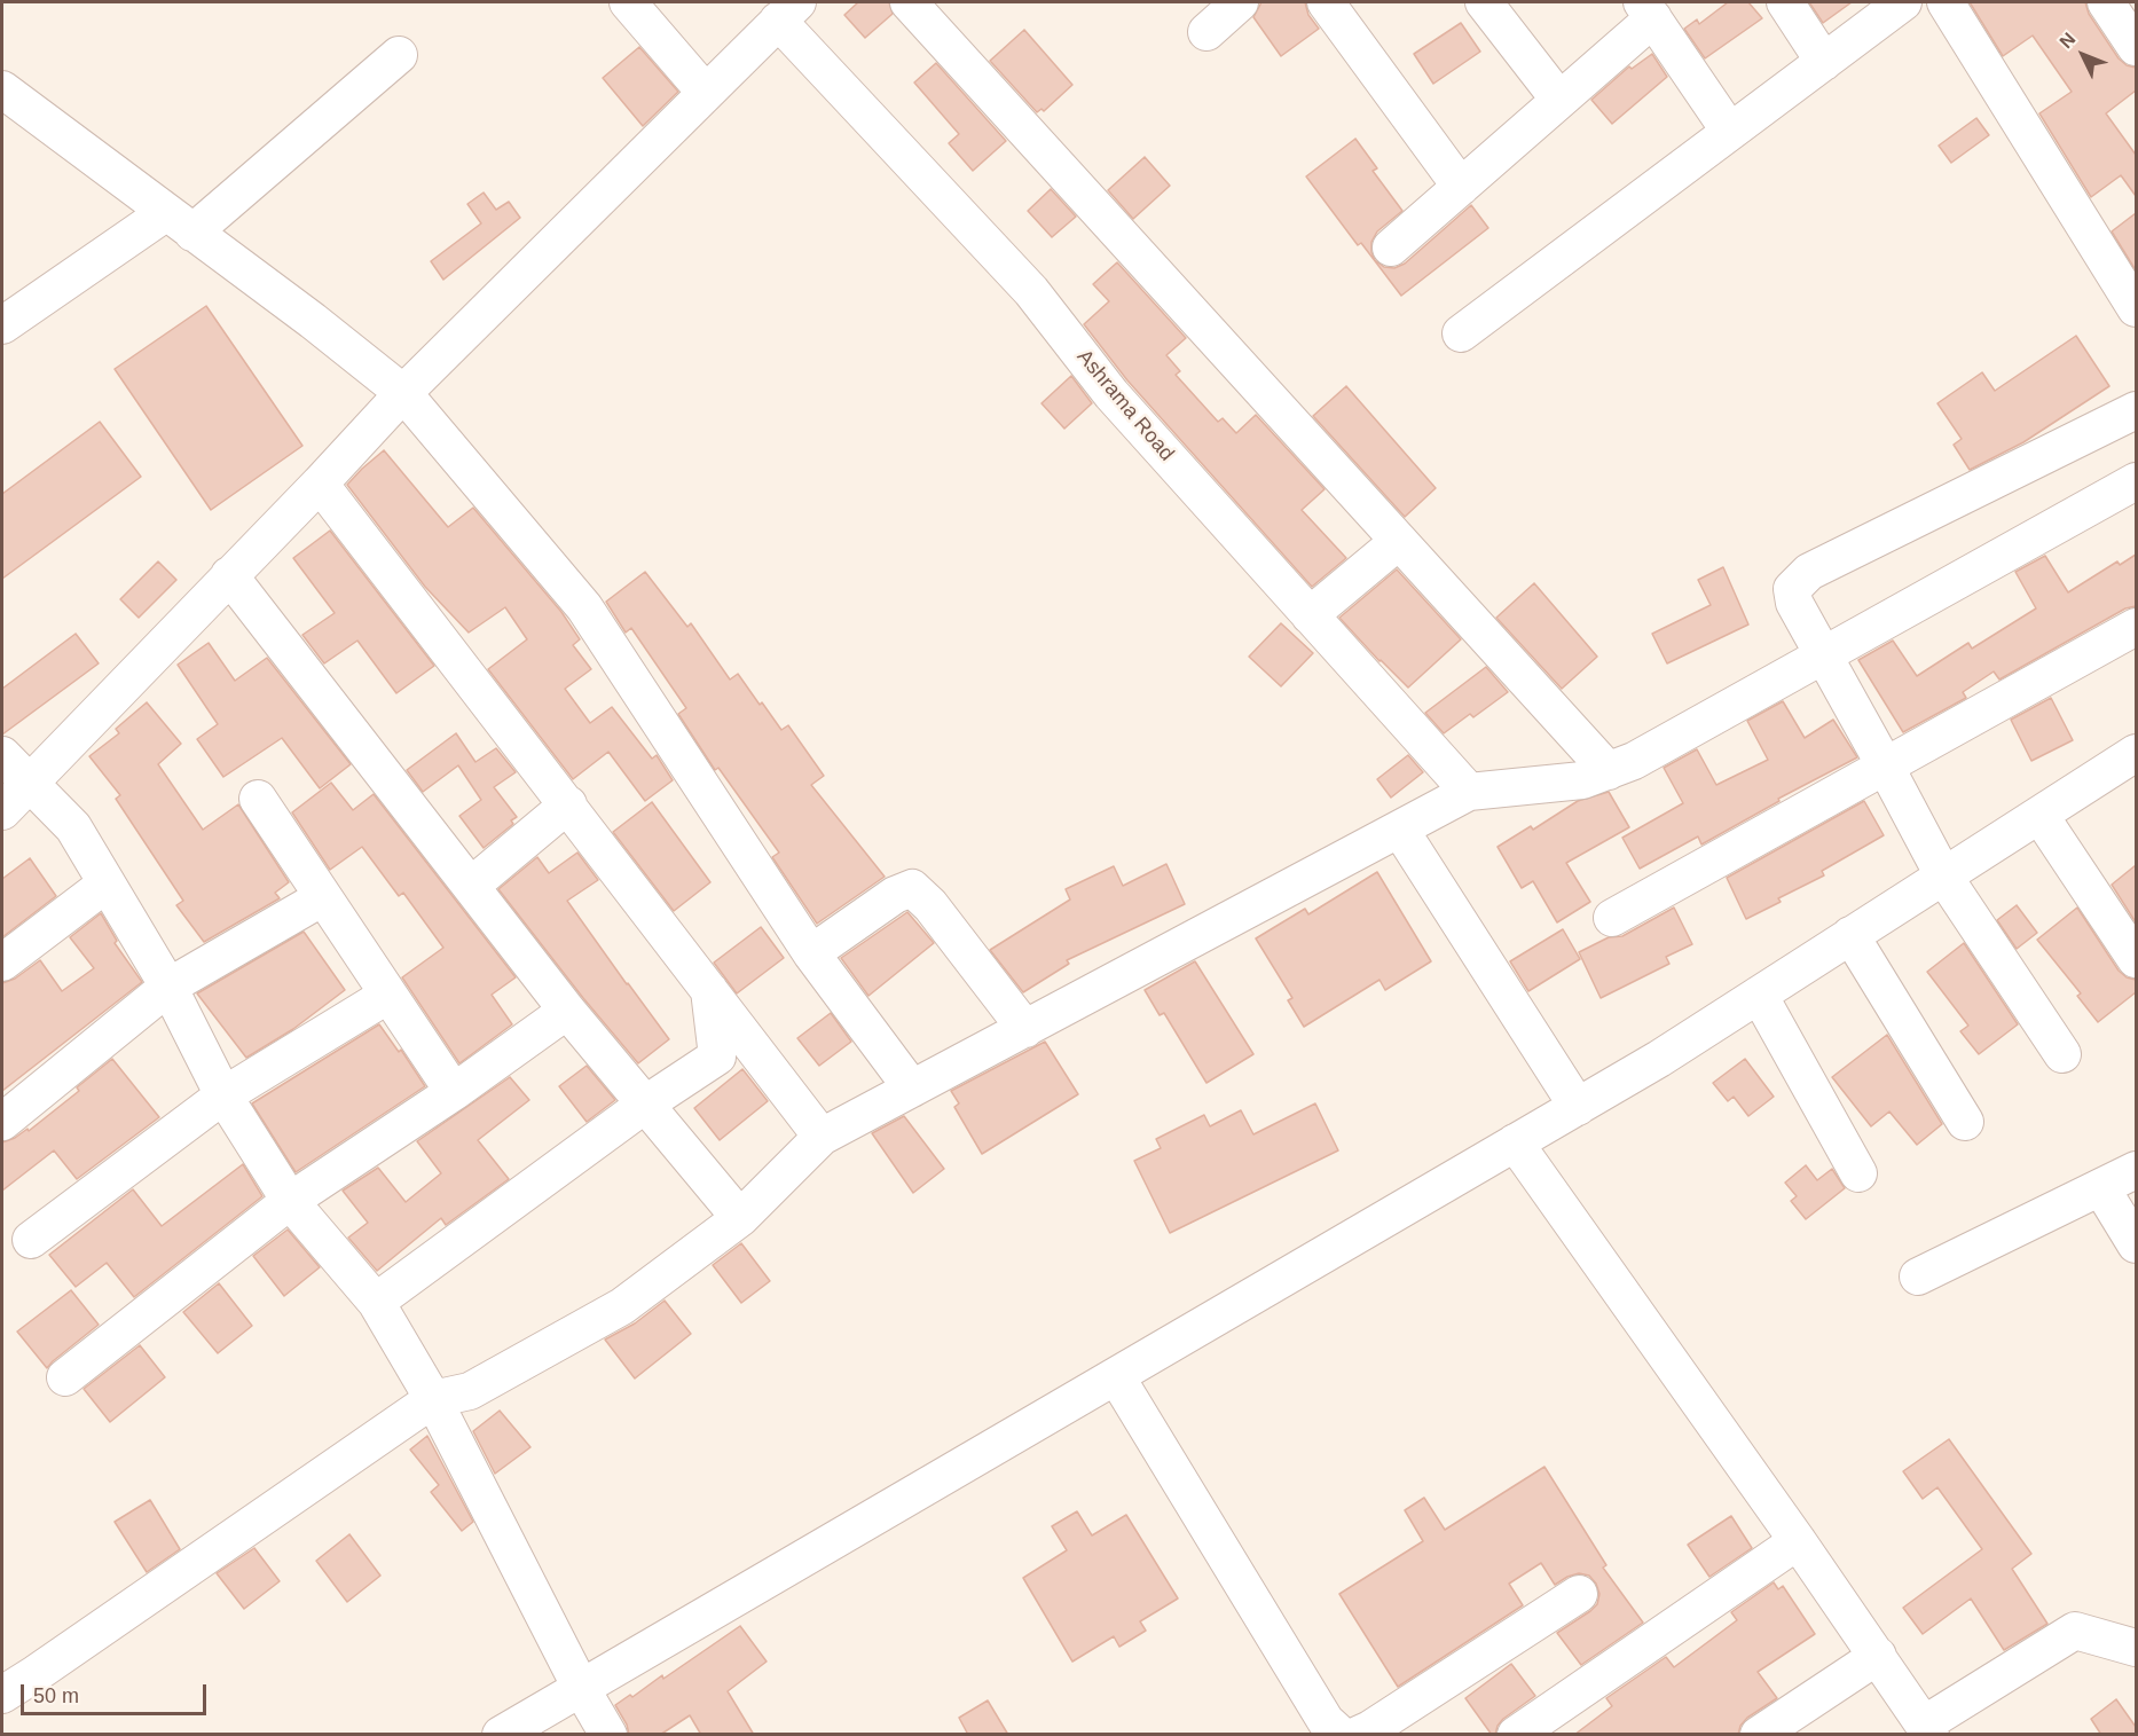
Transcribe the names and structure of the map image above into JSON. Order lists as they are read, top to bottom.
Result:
{
  "streets": {
    "street": ["Ashrama Road"]
  },
  "scale_bar": "50 m",
  "north": "top left"
}
